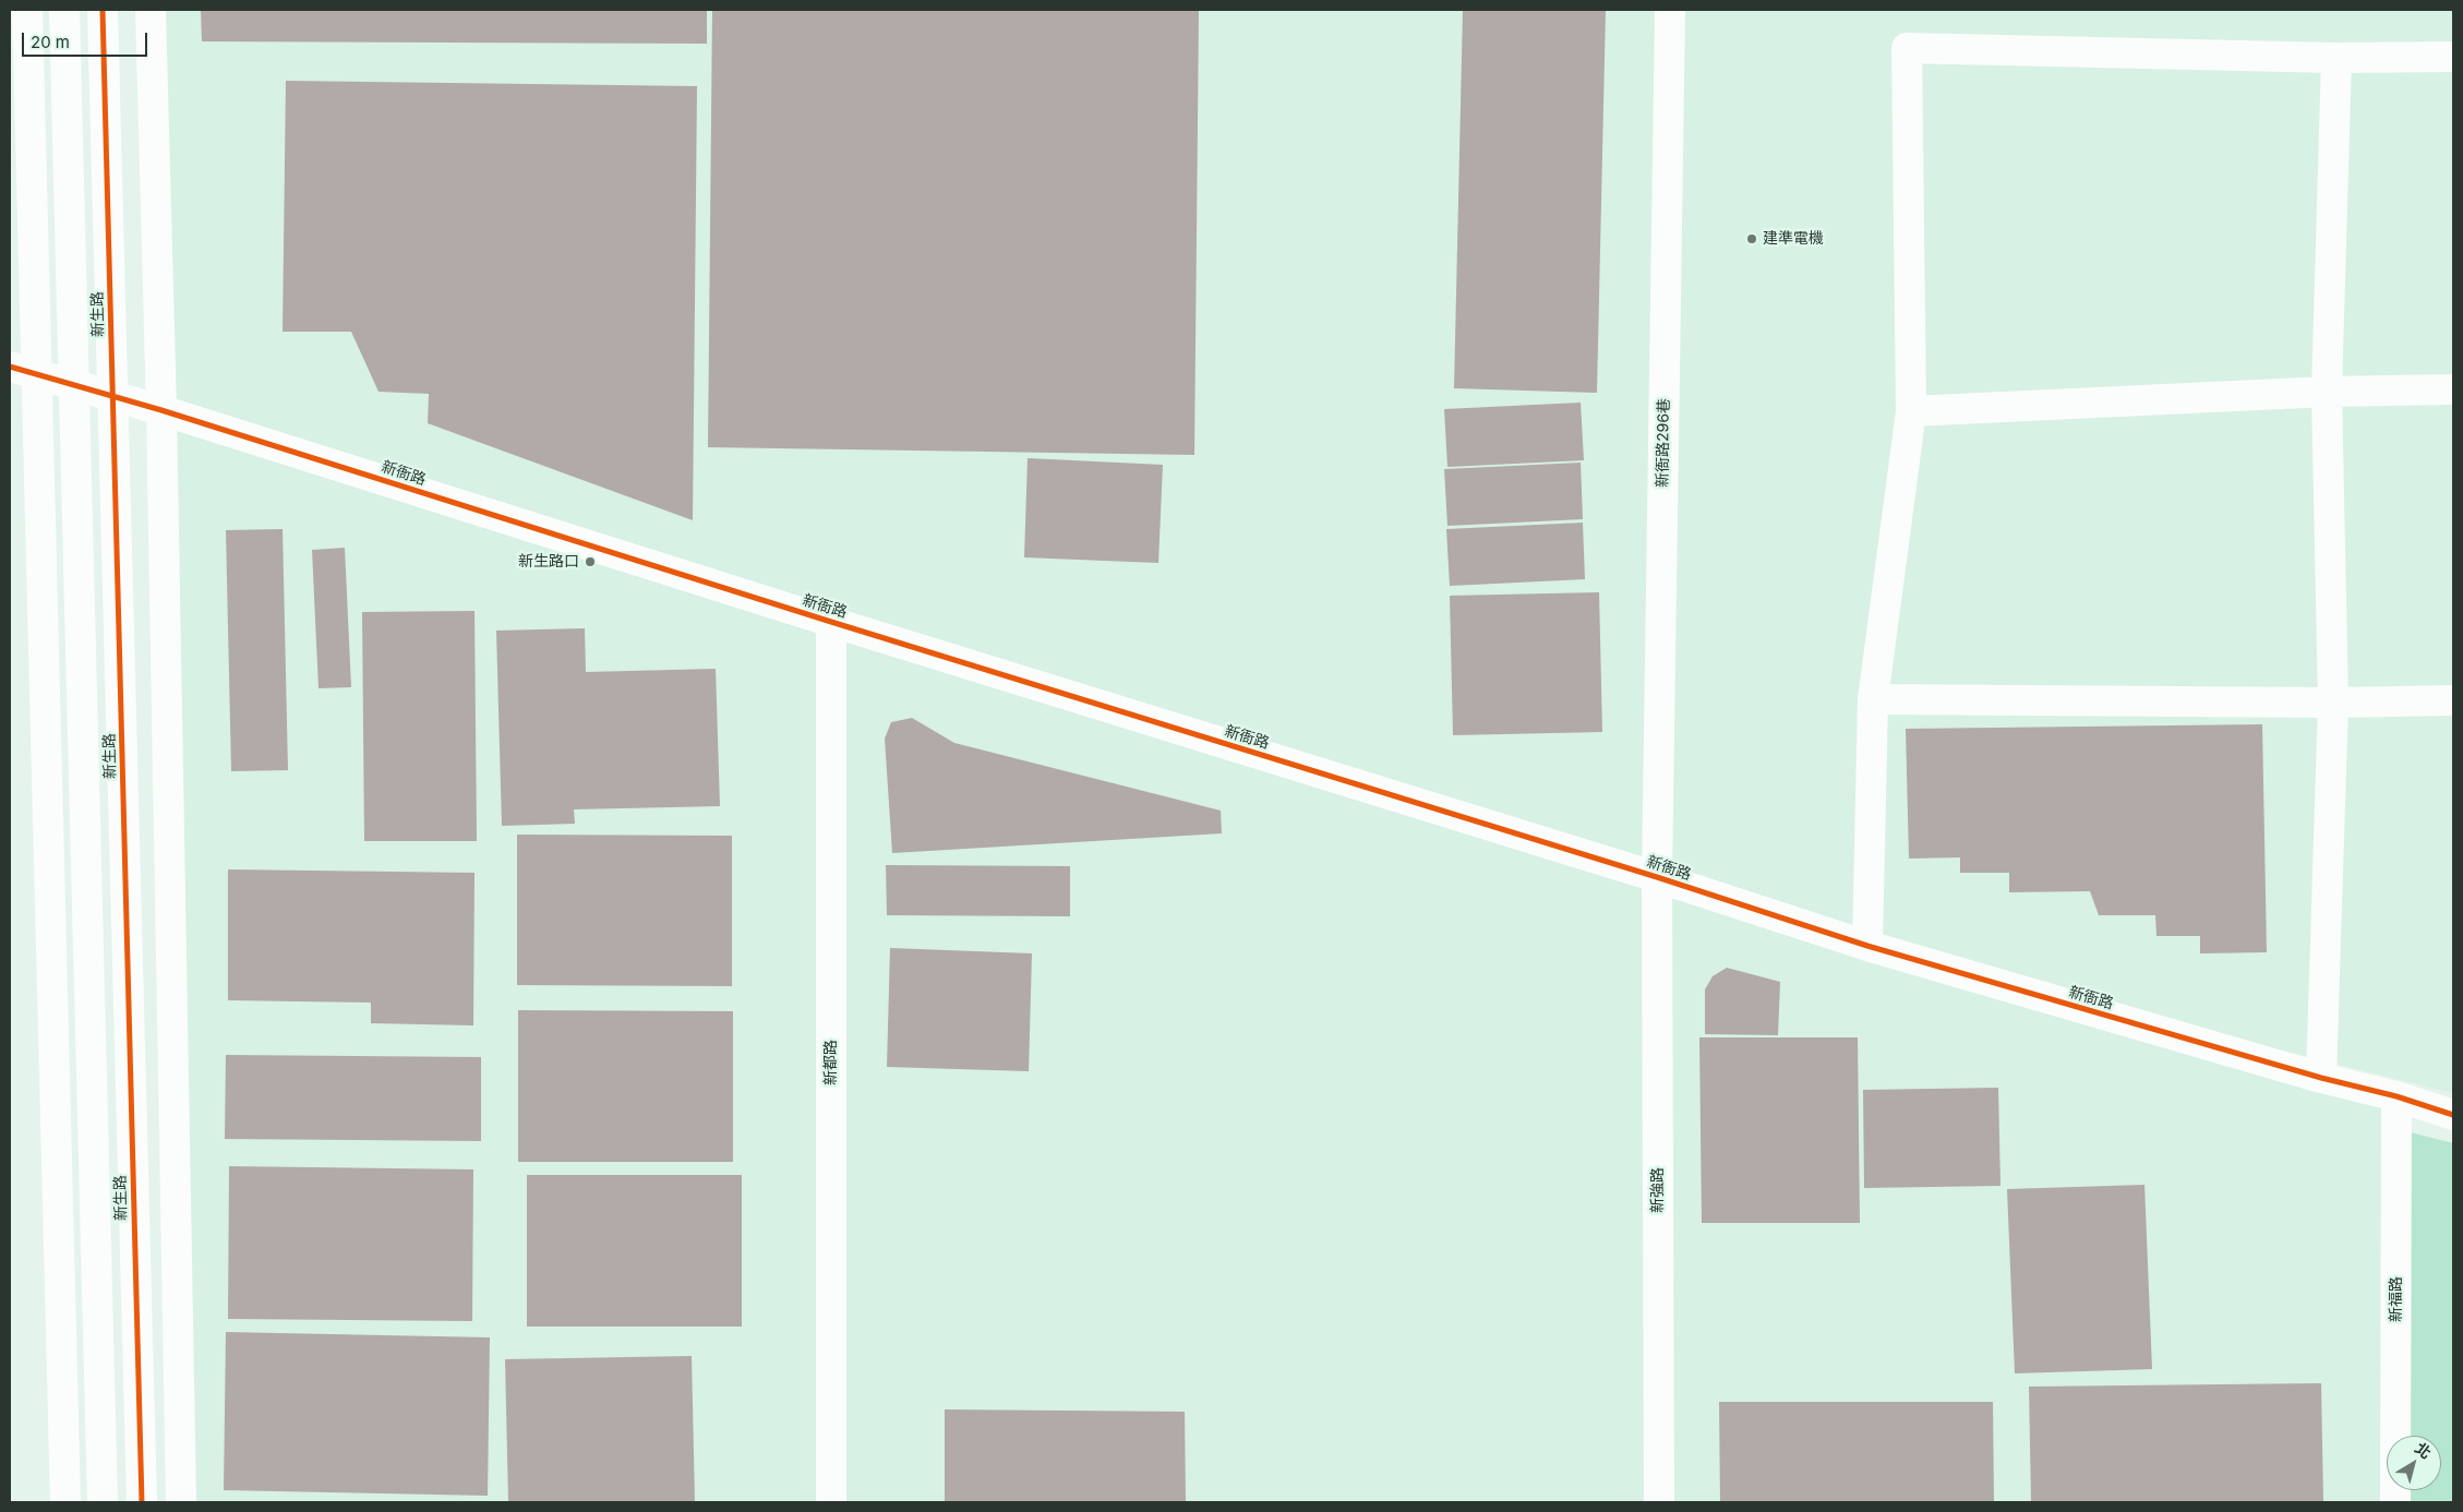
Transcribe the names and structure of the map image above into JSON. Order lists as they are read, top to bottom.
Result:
{
  "streets": {
    "street": [
      "新生路",
      "新衙路296巷",
      "新衙路",
      "新都路",
      "新強路",
      "新福路"
    ]
  },
  "crossings": [
    ["新生路", "新衙路"],
    ["新衙路296巷", "新衙路"],
    ["新衙路296巷", "新強路"],
    ["新衙路", "新都路"],
    ["新衙路", "新強路"],
    ["新衙路", "新福路"]
  ],
  "places": ["建準電機", "新生路口"],
  "scale_bar": "20 m",
  "north": "top right"
}
